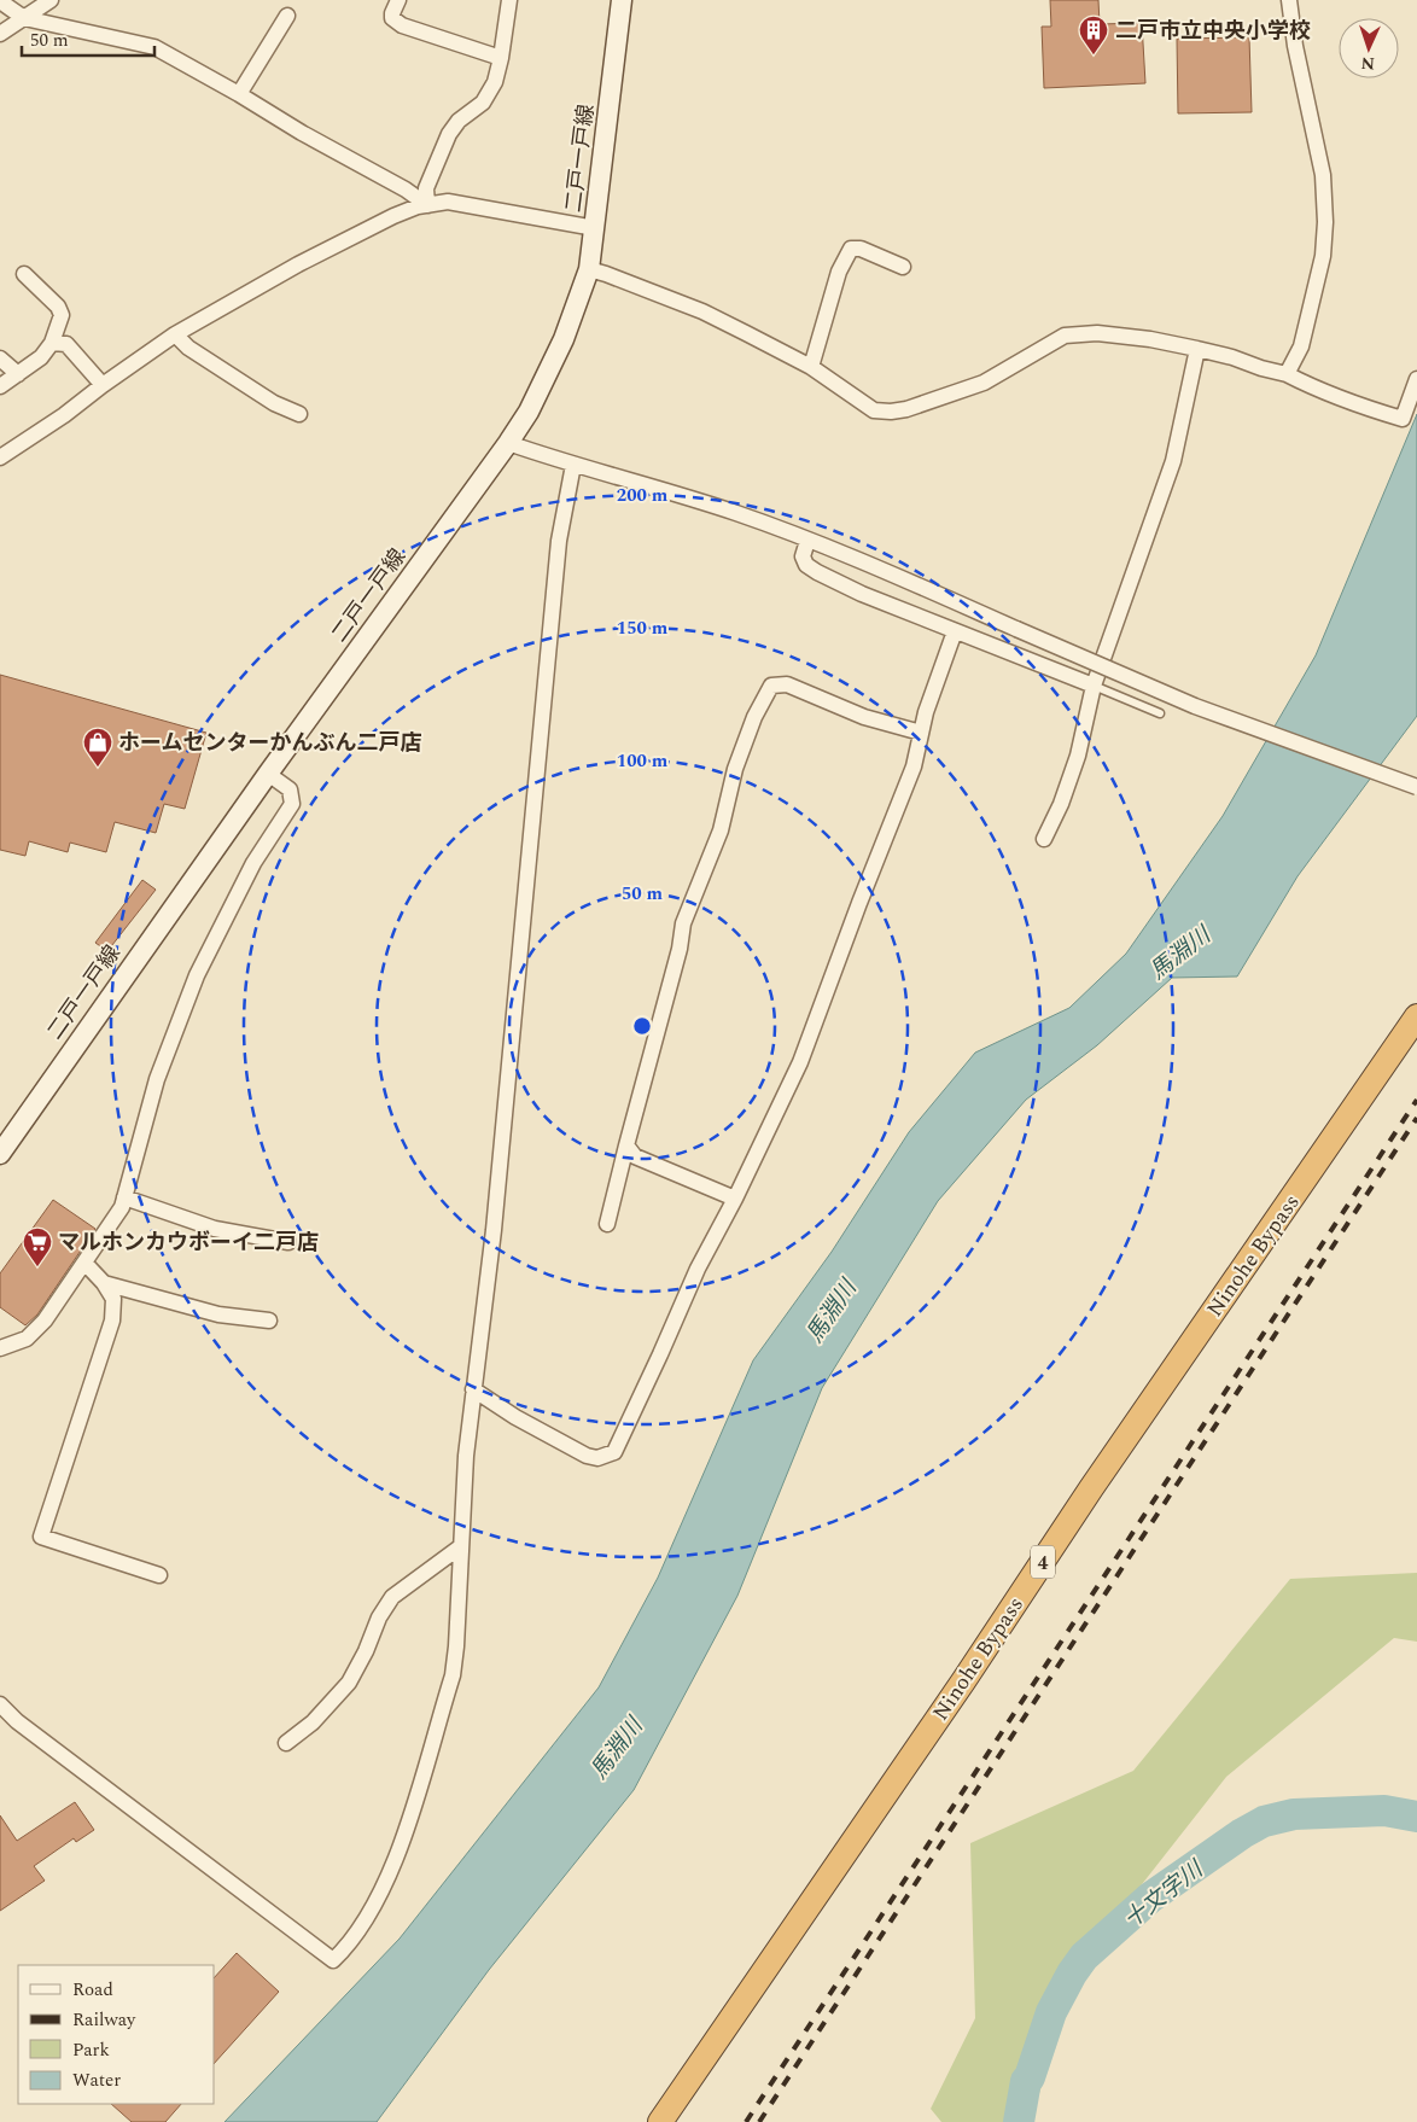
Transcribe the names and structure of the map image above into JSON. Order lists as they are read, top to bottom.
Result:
{
  "streets": {
    "highway": ["Ninohe Bypass", "4"],
    "main road": ["二戸一戸線"]
  },
  "water": ["馬淵川", "十文字川"],
  "places": {
    "building": ["二戸市立中央小学校"],
    "shop": ["ホームセンターかんぶん二戸店"],
    "supermarket": ["マルホンカウボーイ二戸店"]
  },
  "legend": [
    "Road",
    "Railway",
    "Park",
    "Water"
  ],
  "scale_bar": "50 m",
  "north": "bottom",
  "rings": [
    "200 m",
    "150 m",
    "100 m",
    "50 m"
  ]
}
